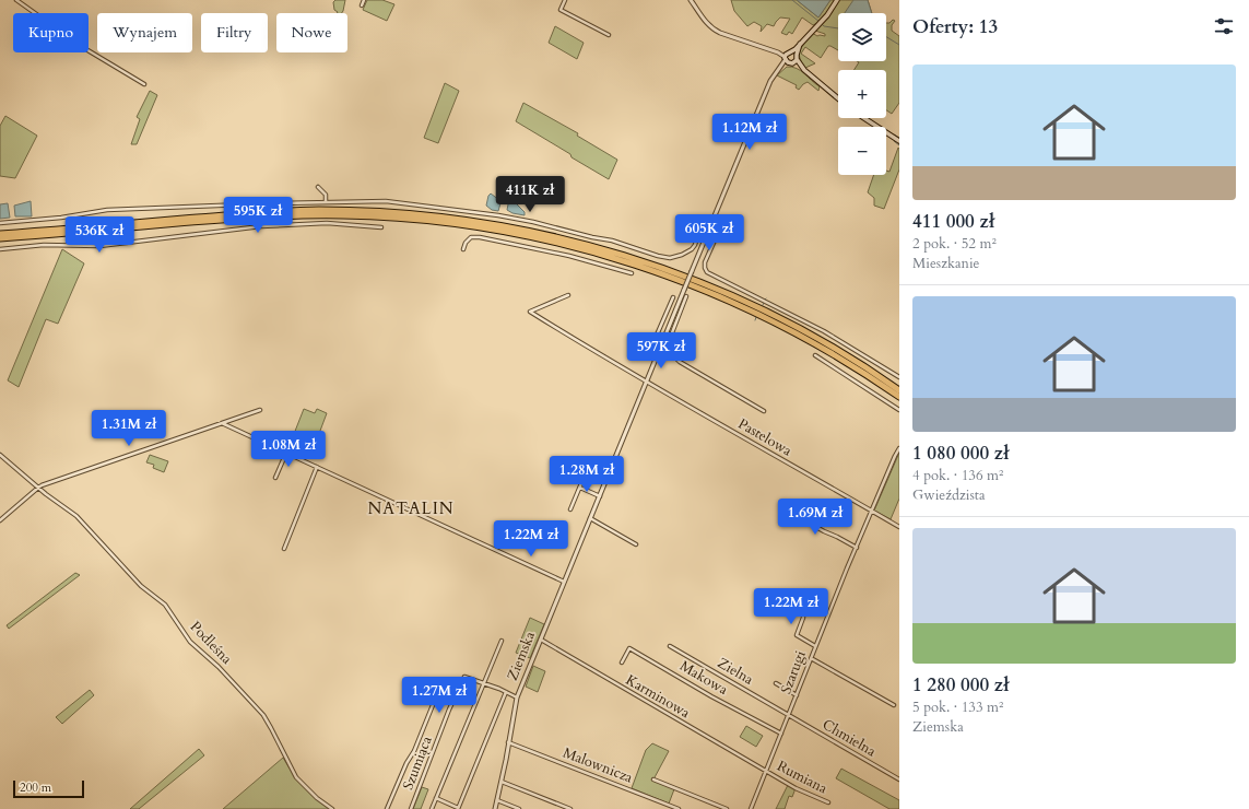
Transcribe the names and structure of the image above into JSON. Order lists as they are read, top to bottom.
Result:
{
  "streets": {
    "street": [
      "Pastelowa",
      "Podleśna",
      "Ziemska",
      "Zielna",
      "Szarugi",
      "Makowa",
      "Karminowa",
      "Chmielna",
      "Szumiąca",
      "Malownicza",
      "Rumiana"
    ]
  },
  "crossings": [
    ["Pastelowa", "Ziemska"],
    ["Pastelowa", "Szarugi"],
    ["Ziemska", "Karminowa"],
    ["Ziemska", "Malownicza"],
    ["Zielna", "Szarugi"],
    ["Zielna", "Chmielna"],
    ["Szarugi", "Makowa"],
    ["Szarugi", "Karminowa"],
    ["Szarugi", "Chmielna"],
    ["Szarugi", "Rumiana"],
    ["Karminowa", "Rumiana"]
  ],
  "districts": ["NATALIN"],
  "scale_bar": "200 m",
  "page": {
    "heading": "Oferty: 13",
    "map_buttons": ["+", "−"],
    "chip": [
      "Kupno",
      "Wynajem",
      "Filtry",
      "Nowe"
    ],
    "list": [
      {
        "name": "411 000 zł",
        "note": "2 pok. · 52 m² · Mieszkanie"
      },
      {
        "name": "1 080 000 zł",
        "note": "4 pok. · 136 m² · Gwieździsta"
      },
      {
        "name": "1 280 000 zł",
        "note": "5 pok. · 133 m² · Ziemska"
      }
    ],
    "price": [
      "1.12M zł",
      "411K zł",
      "595K zł",
      "605K zł",
      "536K zł",
      "597K zł",
      "1.31M zł",
      "1.08M zł",
      "1.28M zł",
      "1.69M zł",
      "1.22M zł",
      "1.22M zł",
      "1.27M zł"
    ],
    "scale": "200 m"
  }
}
